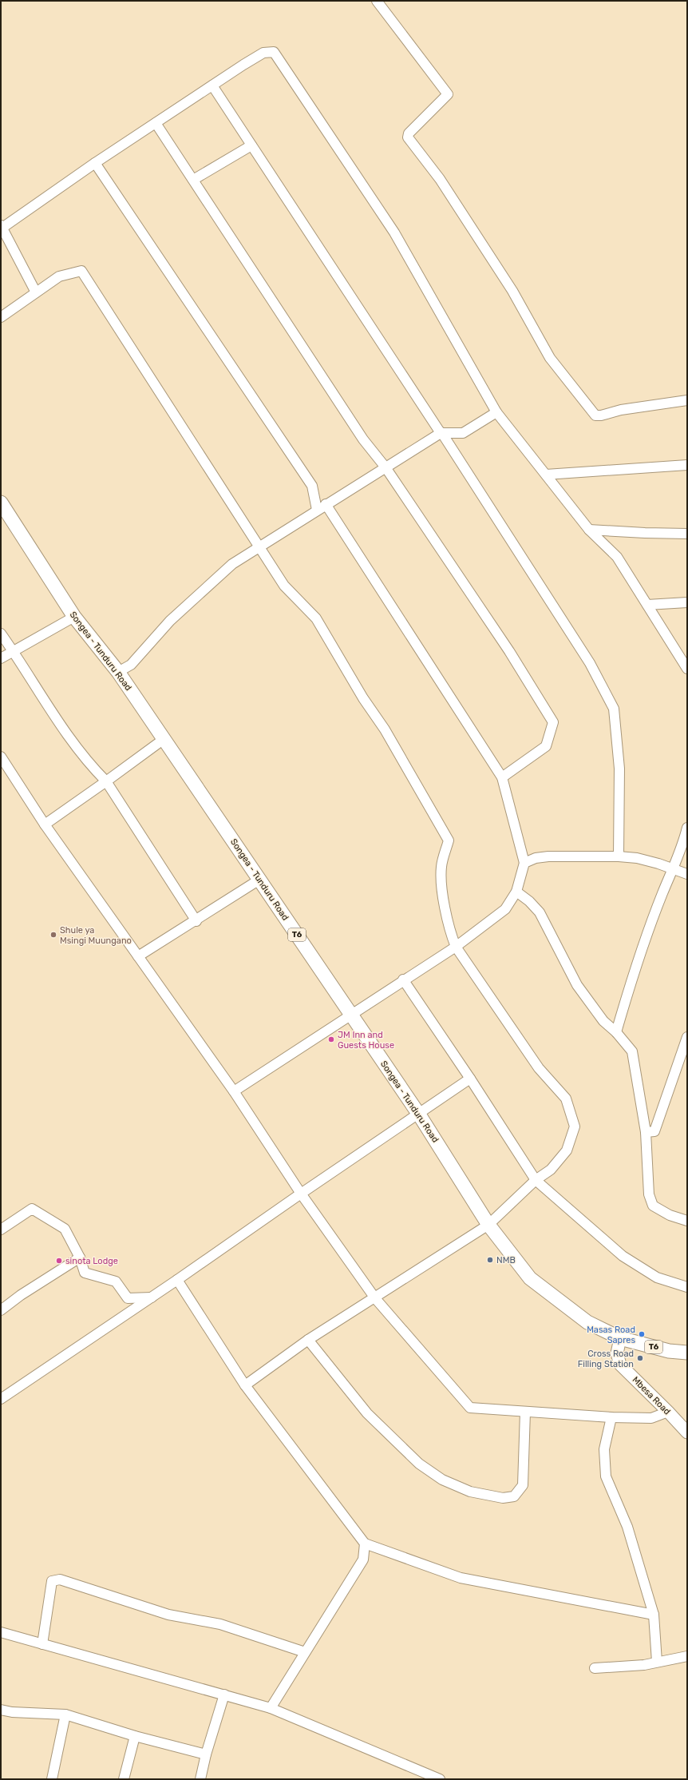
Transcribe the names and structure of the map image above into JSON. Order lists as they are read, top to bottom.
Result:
{
  "streets": {
    "highway": ["Songea - Tunduru Road", "T6"],
    "main road": ["Mbesa Road"]
  },
  "crossings": [
    ["Songea - Tunduru Road", "T6"],
    ["Songea - Tunduru Road", "Mbesa Road"],
    ["T6", "Mbesa Road"]
  ],
  "places": [
    "Shule ya Msingi Muungano",
    "JM Inn and Guests House",
    "NMB",
    "sinota Lodge",
    "Masas Road Sapres",
    "Cross Road Filling Station"
  ]
}
